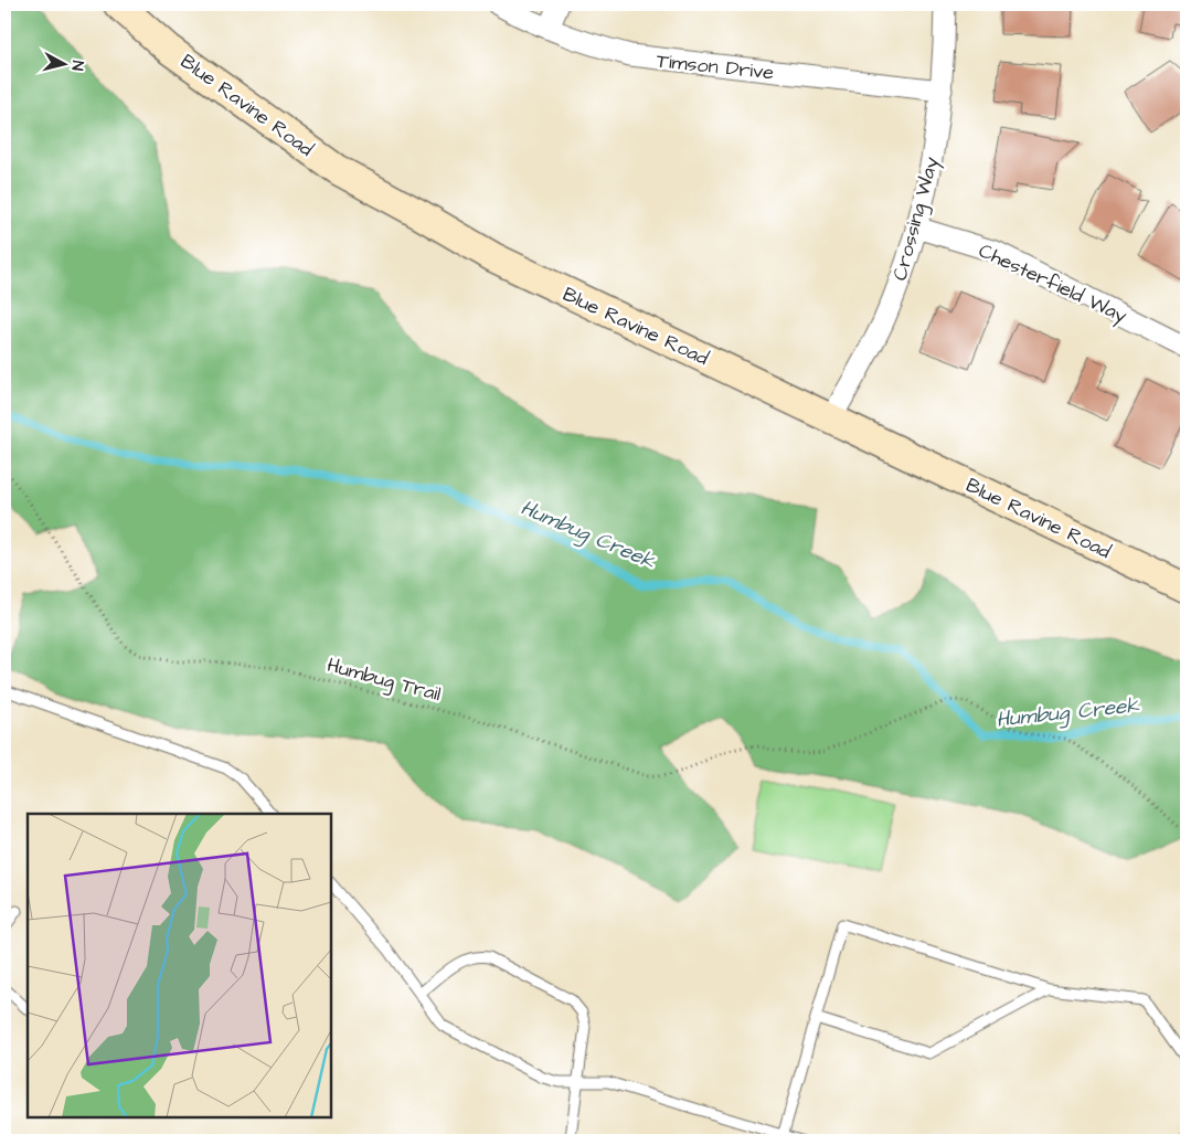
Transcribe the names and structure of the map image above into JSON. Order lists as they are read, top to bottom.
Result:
{
  "streets": {
    "main road": ["Blue Ravine Road"],
    "street": ["Timson Drive", "Crossing Way", "Chesterfield Way"],
    "path": ["Humbug Trail"]
  },
  "crossings": [
    ["Timson Drive", "Crossing Way"],
    ["Blue Ravine Road", "Crossing Way"],
    ["Crossing Way", "Chesterfield Way"]
  ],
  "water": ["Humbug Creek"],
  "north": "right"
}
